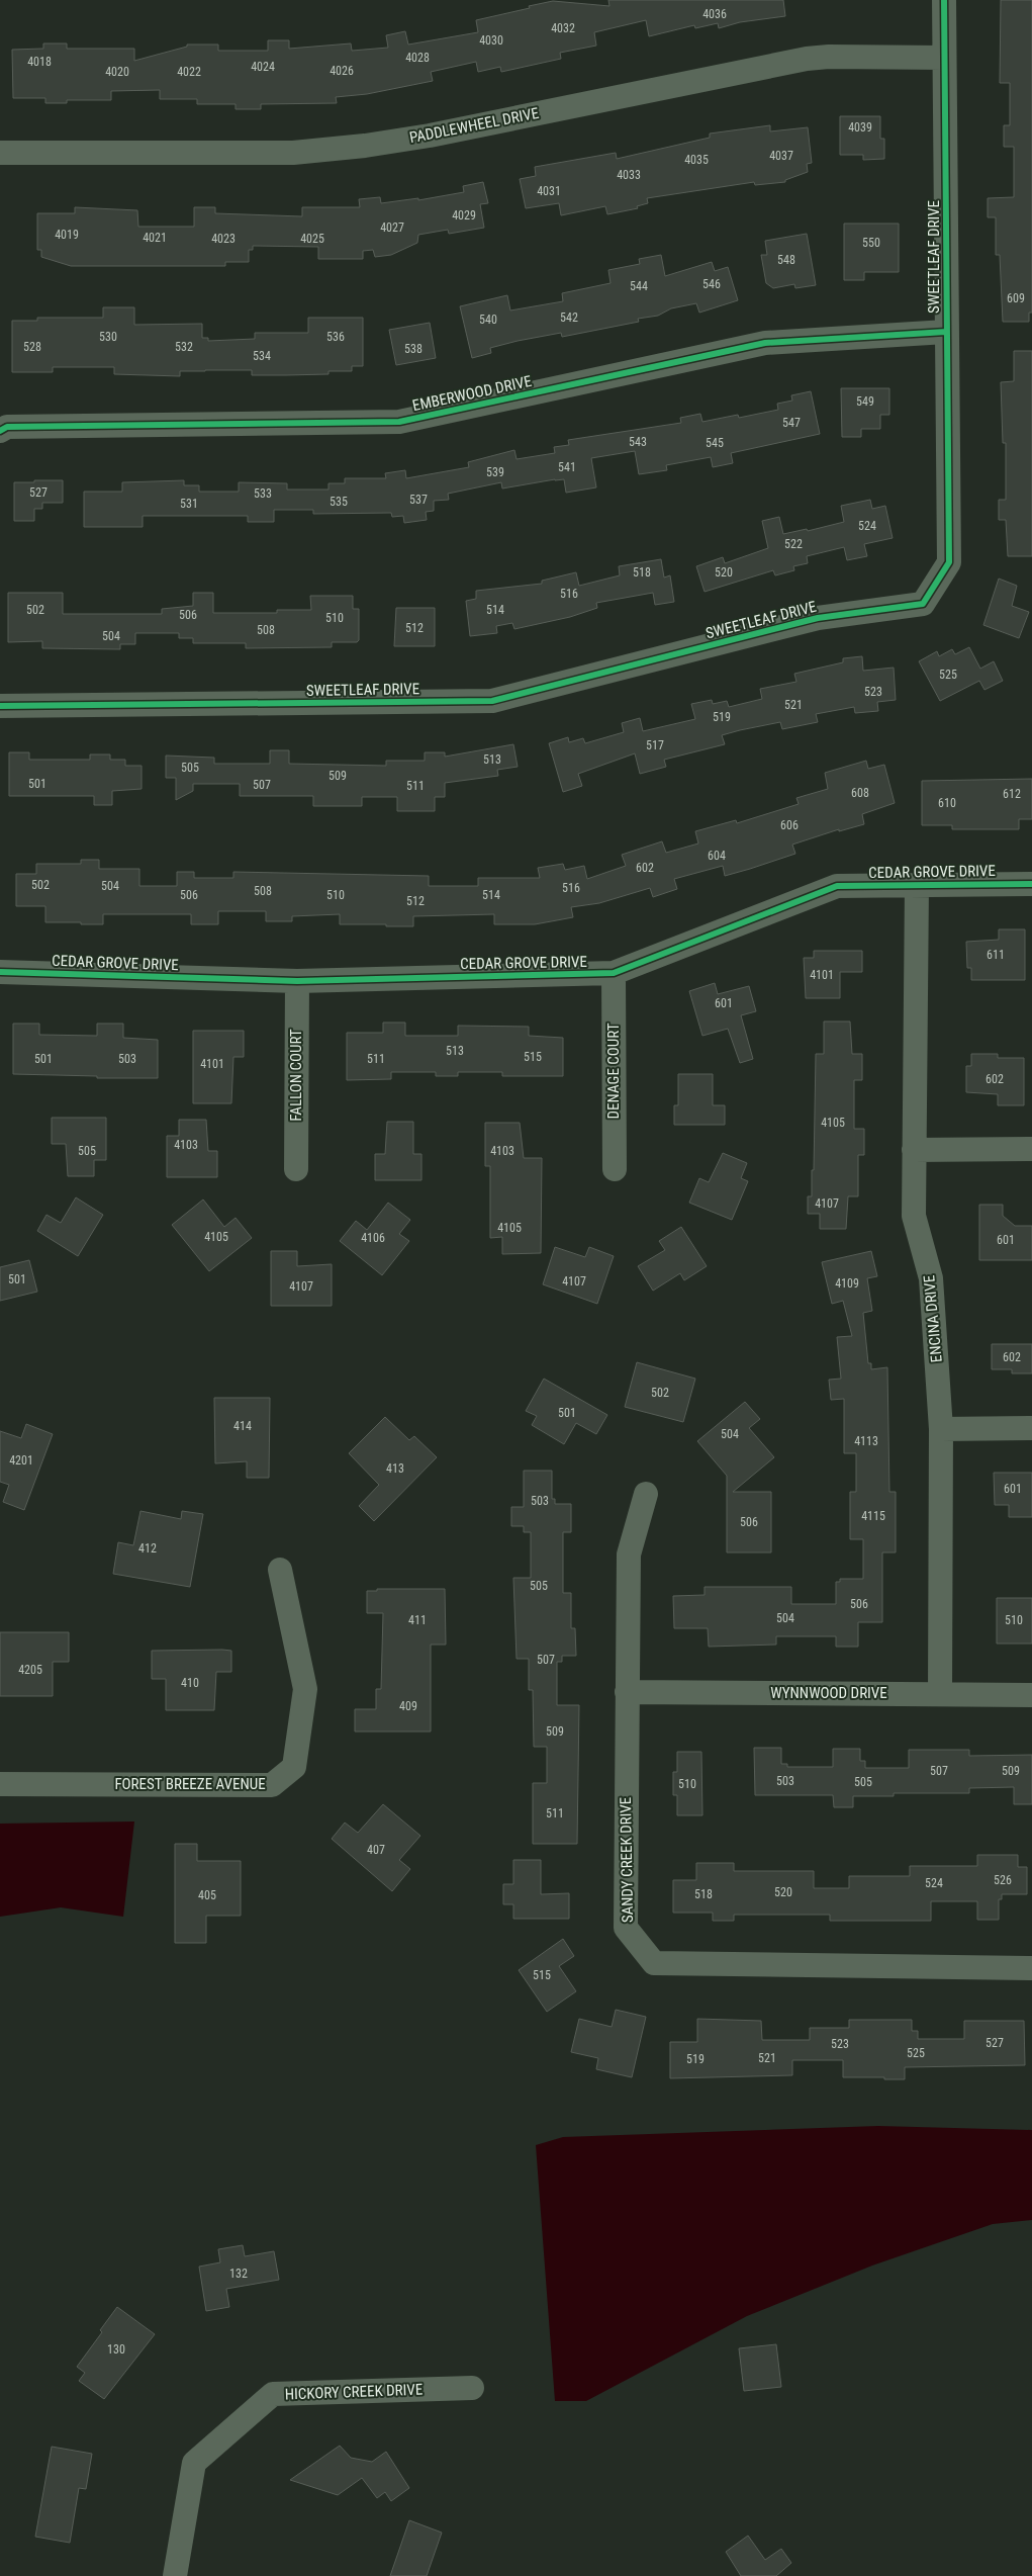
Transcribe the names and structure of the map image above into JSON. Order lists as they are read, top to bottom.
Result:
{
  "streets": {
    "street": [
      "PADDLEWHEEL DRIVE",
      "SWEETLEAF DRIVE",
      "EMBERWOOD DRIVE",
      "CEDAR GROVE DRIVE",
      "DENAGE COURT",
      "FALLON COURT",
      "ENCINA DRIVE",
      "WYNNWOOD DRIVE",
      "FOREST BREEZE AVENUE",
      "SANDY CREEK DRIVE",
      "HICKORY CREEK DRIVE"
    ]
  },
  "crossings": [
    ["PADDLEWHEEL DRIVE", "SWEETLEAF DRIVE"],
    ["SWEETLEAF DRIVE", "EMBERWOOD DRIVE"],
    ["CEDAR GROVE DRIVE", "DENAGE COURT"],
    ["CEDAR GROVE DRIVE", "FALLON COURT"],
    ["CEDAR GROVE DRIVE", "ENCINA DRIVE"],
    ["ENCINA DRIVE", "WYNNWOOD DRIVE"],
    ["WYNNWOOD DRIVE", "SANDY CREEK DRIVE"]
  ],
  "house_numbers": [
    "4036",
    "4032",
    "4030",
    "4028",
    "4018",
    "4024",
    "4026",
    "4020",
    "4022",
    "4039",
    "4037",
    "4035",
    "4033",
    "4031",
    "4029",
    "4027",
    "4019",
    "4021",
    "4023",
    "4025",
    "550",
    "548",
    "546",
    "544",
    "609",
    "542",
    "540",
    "530",
    "536",
    "528",
    "532",
    "538",
    "534",
    "549",
    "547",
    "543",
    "545",
    "541",
    "539",
    "527",
    "533",
    "537",
    "535",
    "531",
    "524",
    "522",
    "518",
    "520",
    "516",
    "502",
    "514",
    "506",
    "510",
    "512",
    "508",
    "504",
    "525",
    "523",
    "521",
    "519",
    "517",
    "513",
    "505",
    "509",
    "501",
    "507",
    "511",
    "608",
    "612",
    "610",
    "606",
    "604",
    "602",
    "502",
    "504",
    "516",
    "508",
    "506",
    "510",
    "514",
    "512",
    "611",
    "4101",
    "601",
    "513",
    "515",
    "501",
    "503",
    "511",
    "4101",
    "602",
    "4105",
    "4103",
    "505",
    "4103",
    "4107",
    "4105",
    "4105",
    "4106",
    "601",
    "501",
    "4107",
    "4109",
    "4107",
    "602",
    "502",
    "501",
    "414",
    "504",
    "4113",
    "4201",
    "413",
    "601",
    "503",
    "4115",
    "506",
    "412",
    "505",
    "506",
    "504",
    "411",
    "510",
    "507",
    "4205",
    "410",
    "409",
    "509",
    "507",
    "509",
    "503",
    "505",
    "510",
    "511",
    "407",
    "526",
    "524",
    "520",
    "518",
    "405",
    "515",
    "527",
    "523",
    "525",
    "521",
    "519",
    "132",
    "130"
  ]
}
